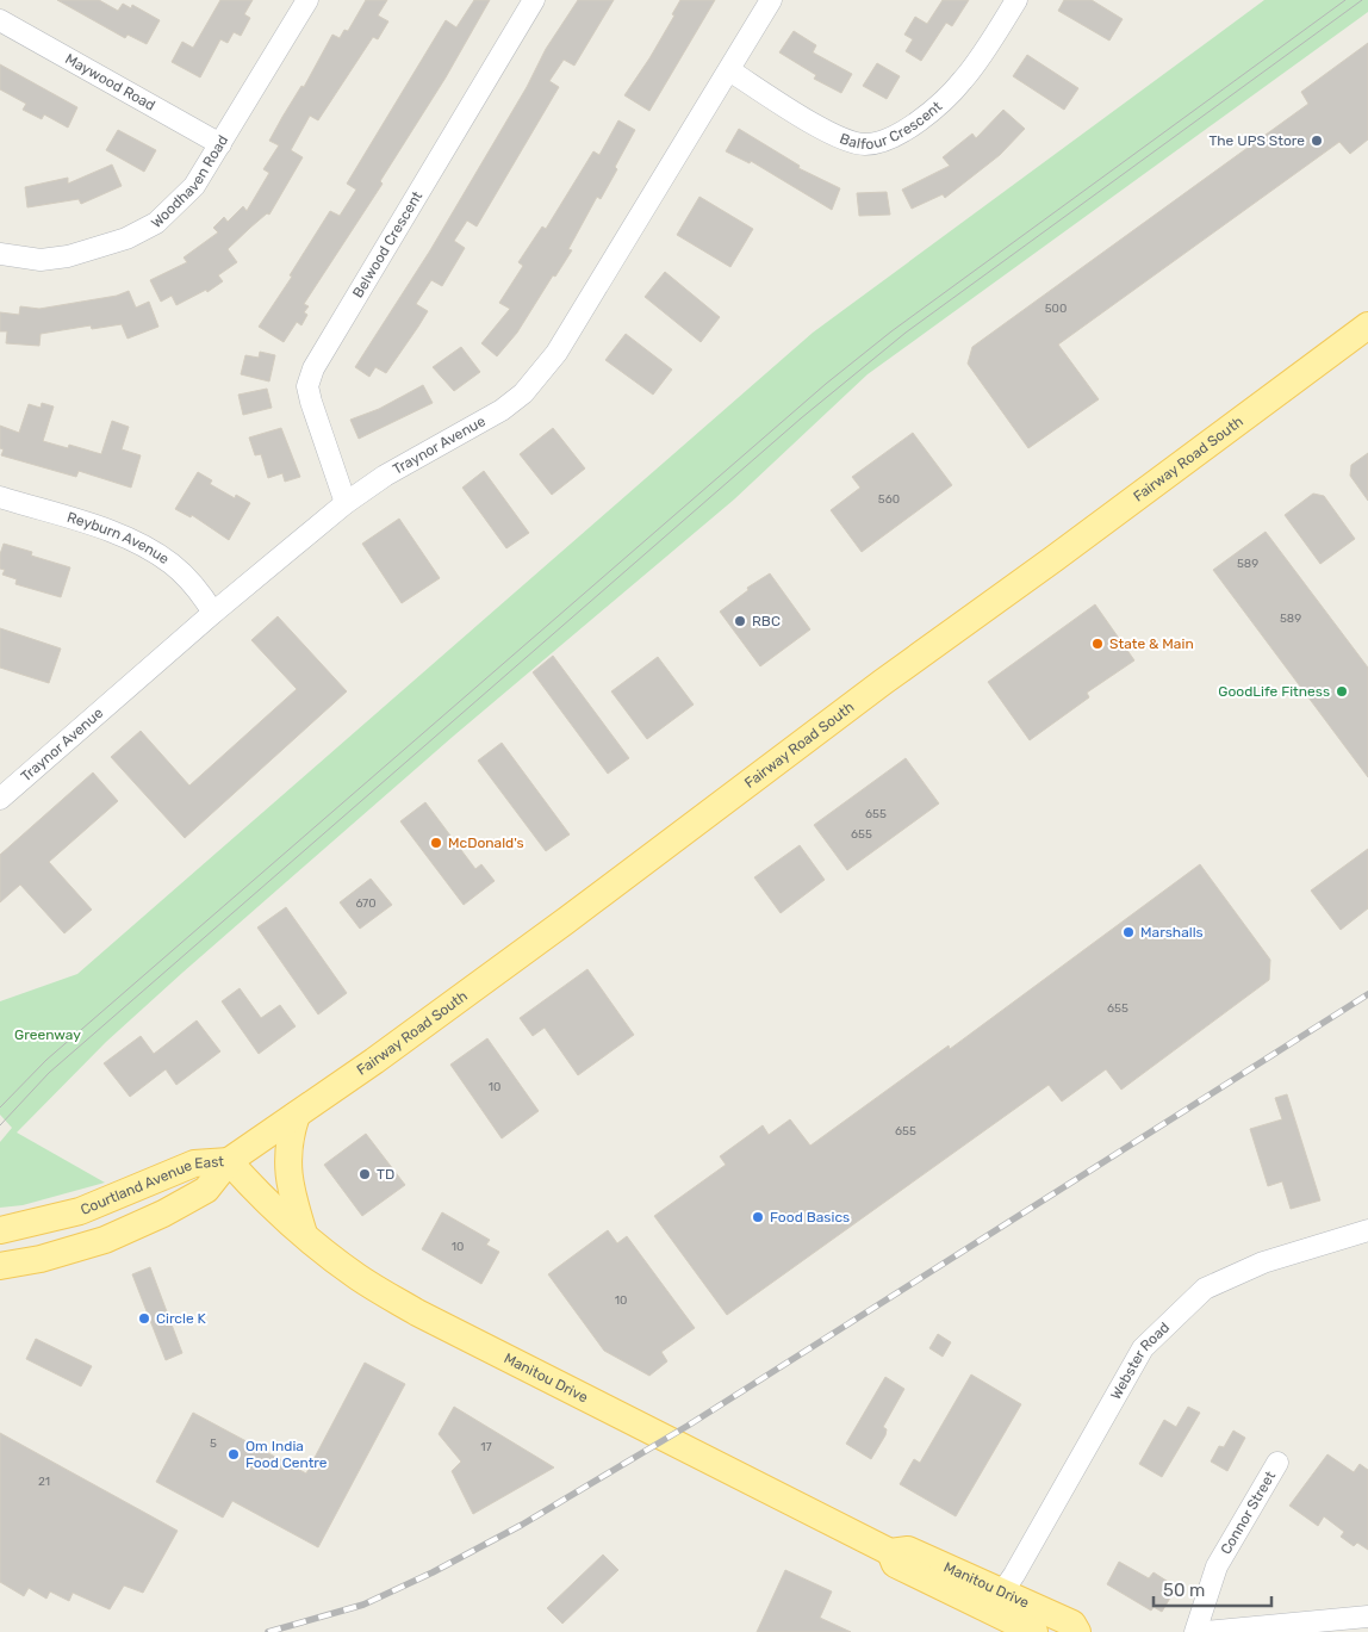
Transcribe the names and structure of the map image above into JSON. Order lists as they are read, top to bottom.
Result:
{
  "streets": {
    "main road": ["Fairway Road South", "Courtland Avenue East", "Manitou Drive"],
    "street": [
      "Maywood Road",
      "Balfour Crescent",
      "Woodhaven Road",
      "Belwood Crescent",
      "Traynor Avenue",
      "Reyburn Avenue",
      "Webster Road",
      "Connor Street"
    ]
  },
  "crossings": [
    ["Maywood Road", "Woodhaven Road"],
    ["Balfour Crescent", "Traynor Avenue"],
    ["Belwood Crescent", "Traynor Avenue"],
    ["Traynor Avenue", "Reyburn Avenue"],
    ["Fairway Road South", "Courtland Avenue East"],
    ["Fairway Road South", "Manitou Drive"],
    ["Courtland Avenue East", "Manitou Drive"],
    ["Webster Road", "Manitou Drive"]
  ],
  "parks": ["Greenway"],
  "places": [
    "The UPS Store",
    "RBC",
    "State & Main",
    "GoodLife Fitness",
    "McDonald's",
    "Marshalls",
    "TD",
    "Food Basics",
    "Circle K",
    "Om India Food Centre"
  ],
  "house_numbers": [
    "500",
    "560",
    "589",
    "589",
    "655",
    "655",
    "670",
    "655",
    "10",
    "655",
    "10",
    "10",
    "5",
    "17",
    "21"
  ],
  "scale_bar": "50 m"
}
